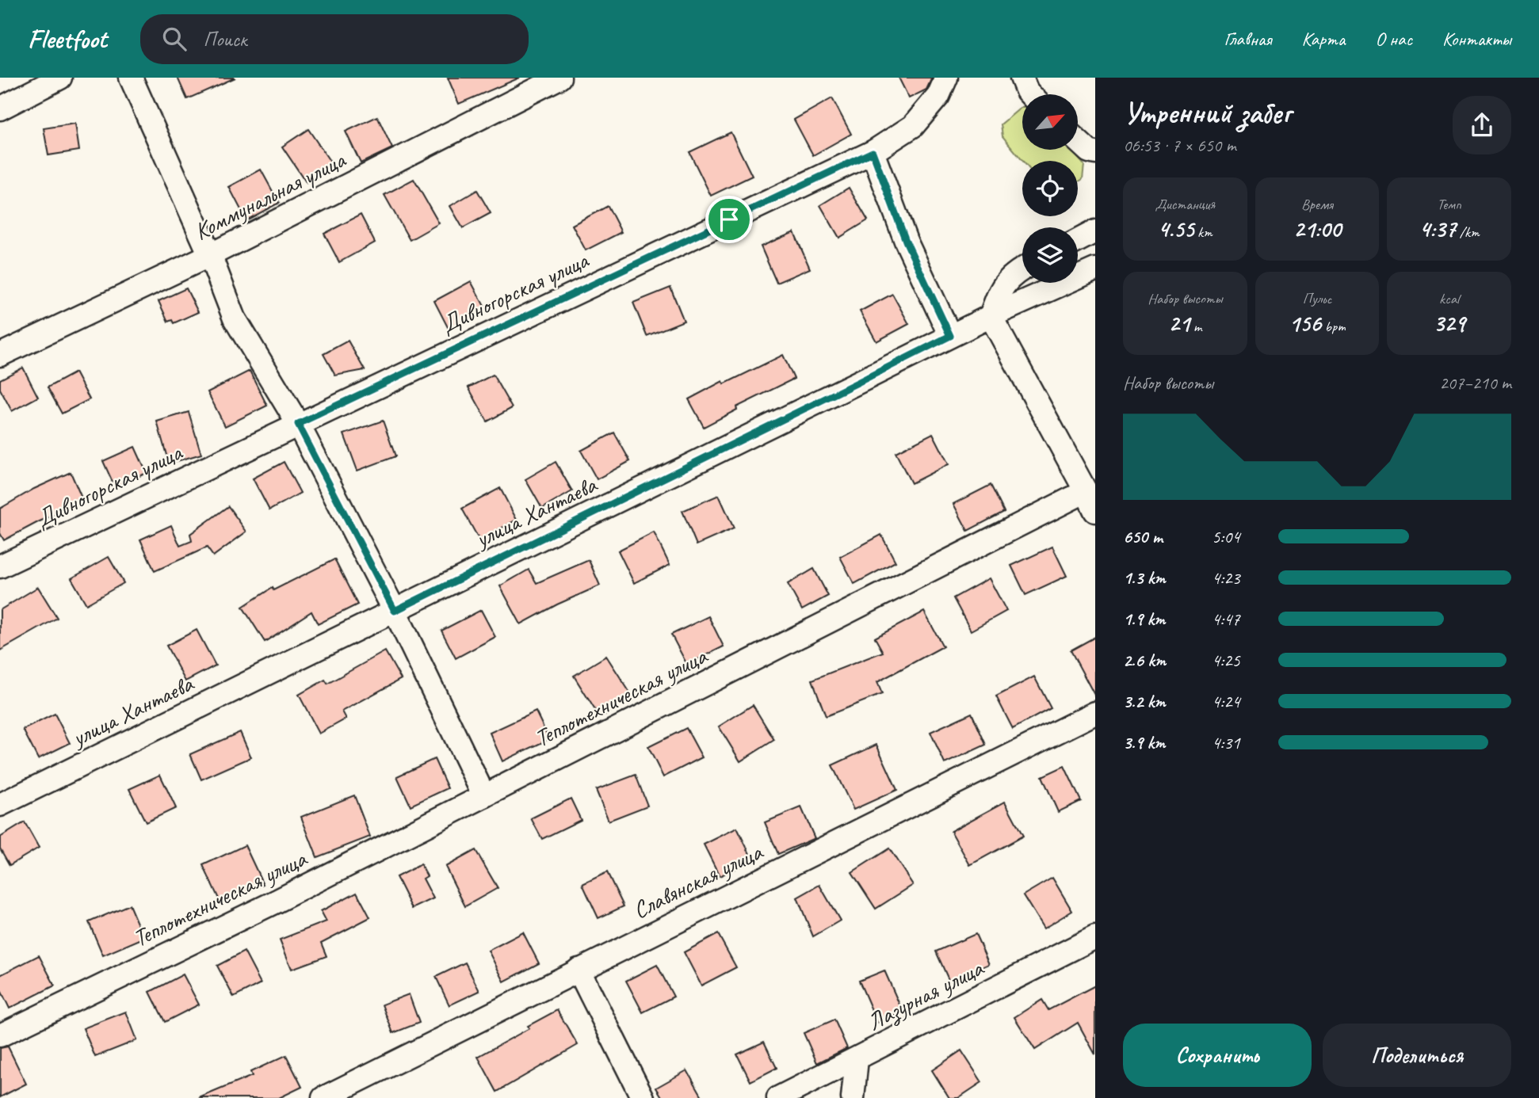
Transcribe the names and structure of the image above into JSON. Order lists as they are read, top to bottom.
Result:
{
  "streets": {
    "street": [
      "Коммунальная улица",
      "Дивногорская улица",
      "улица Хантаева",
      "Теплотехническая улица",
      "Славянская улица",
      "Лазурная улица"
    ]
  },
  "north": "top right",
  "page": {
    "header": "Fleetfoot",
    "search": "Поиск",
    "nav": [
      "Главная",
      "Карта",
      "О нас",
      "Контакты"
    ],
    "heading": ["Утренний забег", "06:53 · 7 × 650 m"],
    "stats": [
      ["Дистанция", "4.55 km"],
      ["Время", "21:00"],
      ["Темп", "4:37 /km"],
      ["Набор высоты", "21 m"],
      ["Пульс", "156 bpm"],
      ["kcal", "329"]
    ],
    "chart": ["Набор высоты", "207–210 m"],
    "list": [
      {
        "name": "650 m",
        "note": "5:04"
      },
      {
        "name": "1.3 km",
        "note": "4:23"
      },
      {
        "name": "1.9 km",
        "note": "4:47"
      },
      {
        "name": "2.6 km",
        "note": "4:25"
      },
      {
        "name": "3.2 km",
        "note": "4:24"
      },
      {
        "name": "3.9 km",
        "note": "4:31"
      }
    ],
    "buttons": ["Сохранить", "Поделиться"]
  }
}
